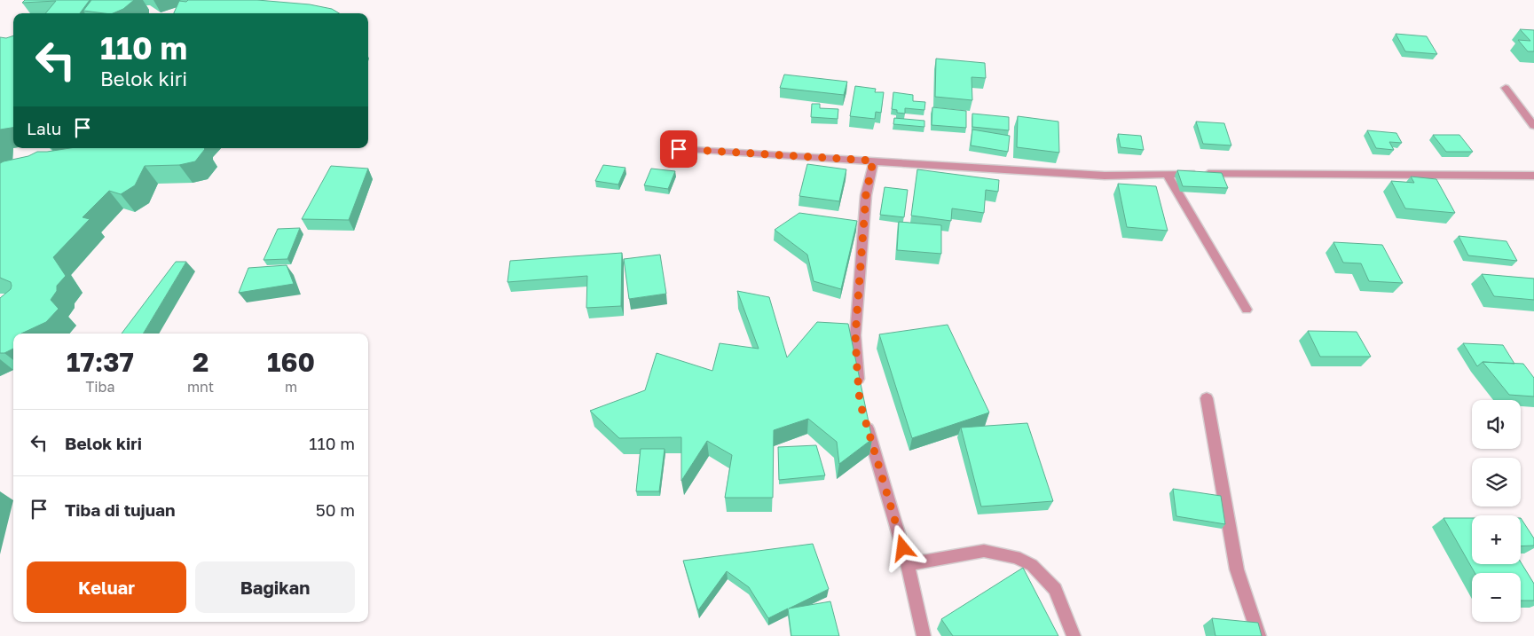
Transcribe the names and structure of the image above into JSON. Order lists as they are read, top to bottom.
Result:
{
  "page": {
    "turn": ["110 m", "Belok kiri"],
    "then": "Lalu",
    "eta": [
      "17:37",
      "Tiba",
      "2",
      "mnt",
      "160",
      "m"
    ],
    "map_buttons": ["+", "−"],
    "list": [
      {
        "name": "Belok kiri",
        "value": "110 m"
      },
      {
        "name": "Tiba di tujuan",
        "value": "50 m"
      }
    ],
    "buttons": ["Keluar", "Bagikan"]
  }
}
